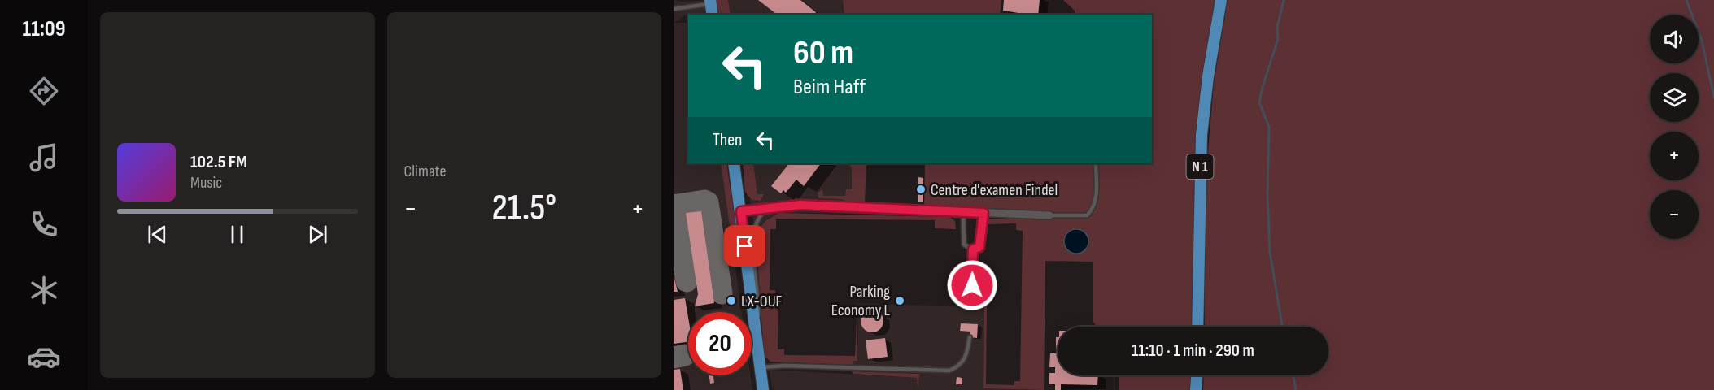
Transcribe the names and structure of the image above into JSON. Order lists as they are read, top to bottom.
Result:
{
  "streets": {
    "main road": ["N 1"]
  },
  "places": ["Centre d'examen Findel", "LX-OUF", "Parking Economy L"],
  "page": {
    "tabs": "11:09",
    "tile": "Climate",
    "map_buttons": ["+", "−"],
    "turn": ["60 m", "Beim Haff"],
    "then": "Then",
    "song": ["102.5 FM", "Music"],
    "heat": ["−", "21.5°", "+"],
    "limit": "20",
    "trip": "11:10 · 1 min · 290 m"
  }
}
